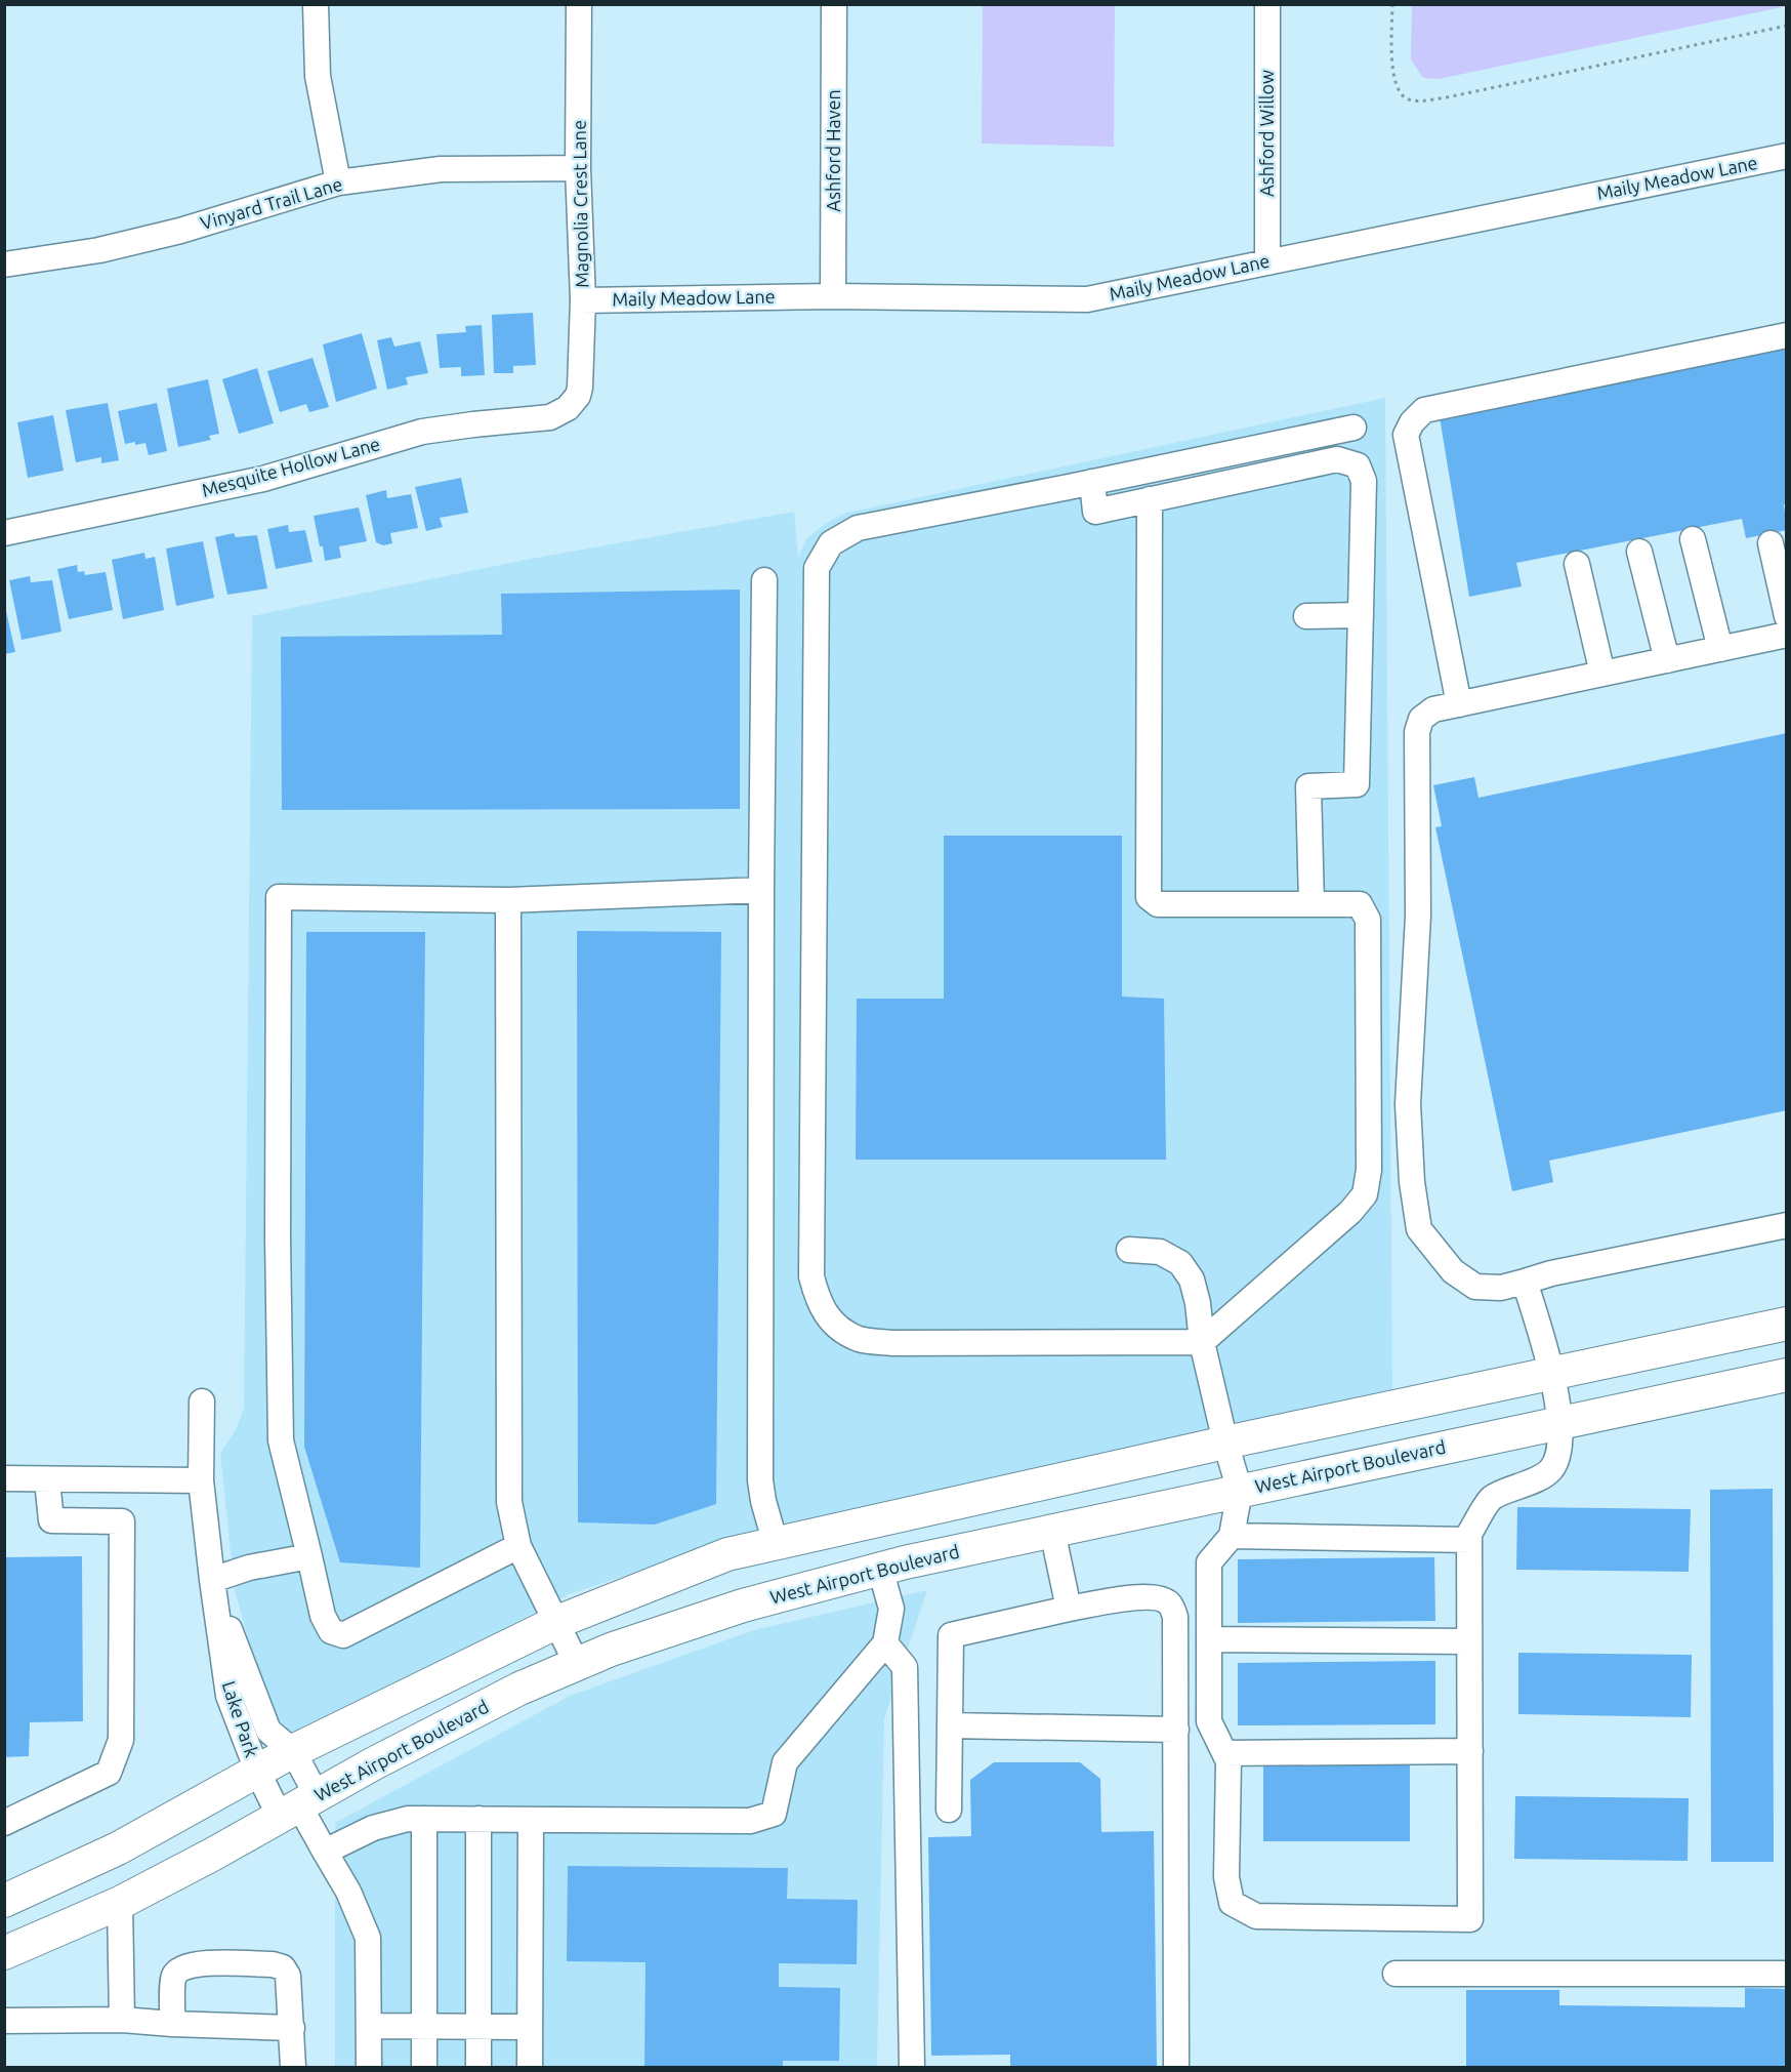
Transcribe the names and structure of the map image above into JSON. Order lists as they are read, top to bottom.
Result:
{
  "streets": {
    "main road": ["West Airport Boulevard"],
    "street": [
      "Ashford Willow",
      "Ashford Haven",
      "Maily Meadow Lane",
      "Vinyard Trail Lane",
      "Magnolia Crest Lane",
      "Mesquite Hollow Lane",
      "Lake Park"
    ]
  },
  "crossings": [
    ["Ashford Willow", "Maily Meadow Lane"],
    ["Ashford Haven", "Maily Meadow Lane"],
    ["Maily Meadow Lane", "Magnolia Crest Lane"],
    ["Vinyard Trail Lane", "Magnolia Crest Lane"],
    ["Magnolia Crest Lane", "Mesquite Hollow Lane"],
    ["West Airport Boulevard", "Lake Park"]
  ]
}
